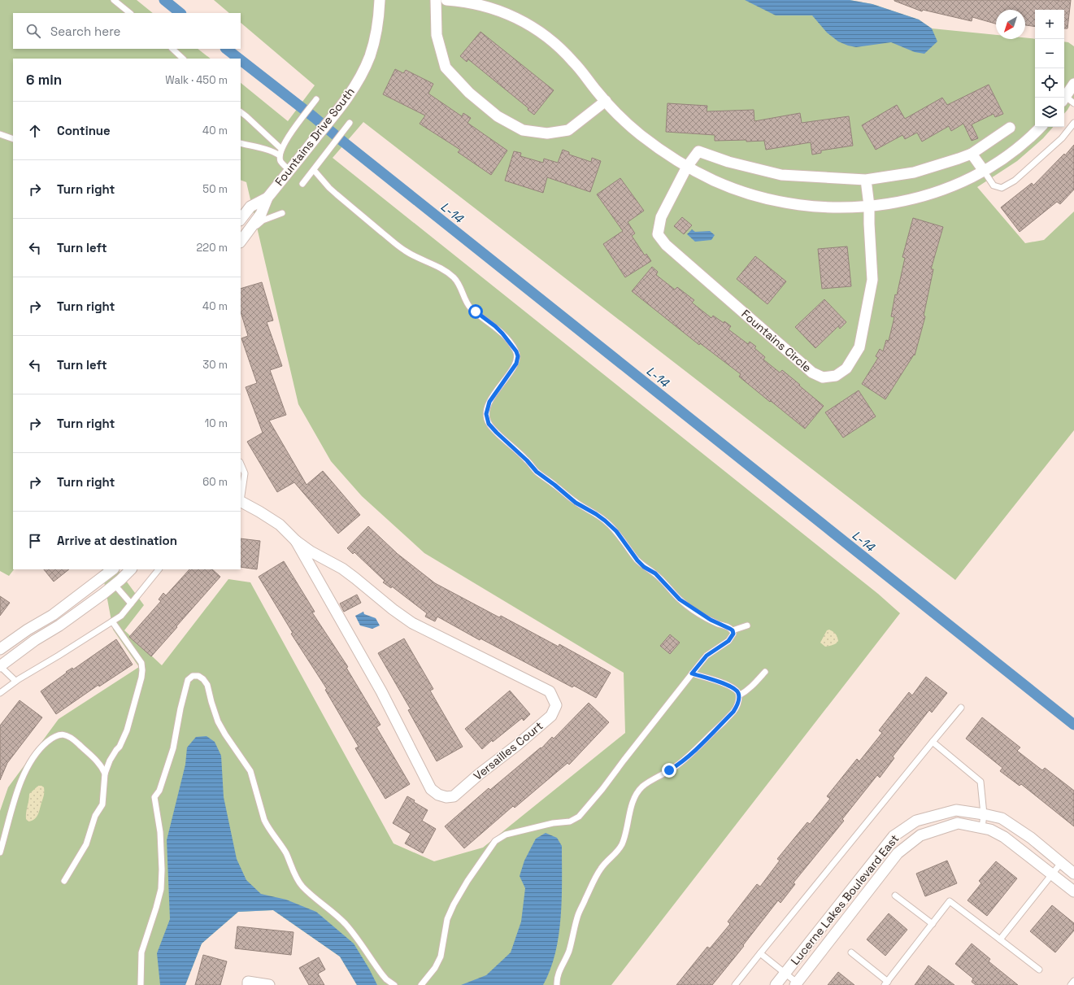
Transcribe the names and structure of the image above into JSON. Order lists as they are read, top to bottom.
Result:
{
  "streets": {
    "street": [
      "Fountains Drive South",
      "Fountains Circle",
      "Versailles Court",
      "Lucerne Lakes Boulevard East"
    ]
  },
  "water": ["L-14"],
  "north": "bottom left",
  "page": {
    "map_buttons": ["+", "−"],
    "search": "Search here",
    "heading": ["6 min", "Walk · 450 m"],
    "list": [
      ["Continue", "40 m"],
      ["Turn right", "50 m"],
      ["Turn left", "220 m"],
      ["Turn right", "40 m"],
      ["Turn left", "30 m"],
      ["Turn right", "10 m"],
      ["Turn right", "60 m"],
      "Arrive at destination"
    ]
  }
}
